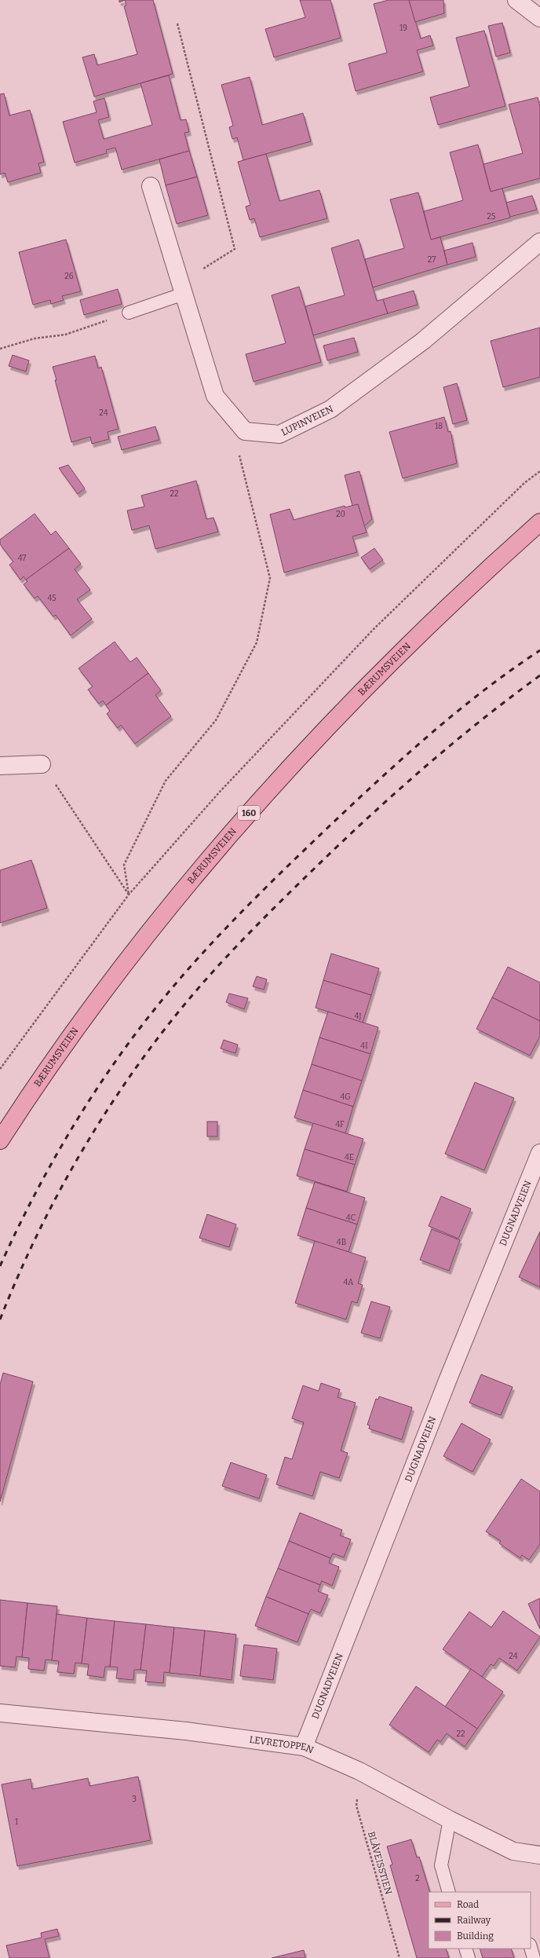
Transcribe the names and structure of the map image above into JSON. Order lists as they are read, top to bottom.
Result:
{
  "streets": {
    "main road": ["BÆRUMSVEIEN", "160"],
    "street": ["LUPINVEIEN", "DUGNADVEIEN", "LEVRETOPPEN"],
    "path": ["BLÅVEISSTIEN"]
  },
  "crossings": [
    ["DUGNADVEIEN", "LEVRETOPPEN"],
    ["LEVRETOPPEN", "BLÅVEISSTIEN"]
  ],
  "house_numbers": [
    "19",
    "25",
    "27",
    "26",
    "24",
    "18",
    "22",
    "20",
    "47",
    "45",
    "4J",
    "4I",
    "4G",
    "4F",
    "4E",
    "4C",
    "4B",
    "4A",
    "24",
    "22",
    "3",
    "1",
    "2"
  ],
  "legend": ["Road", "Railway", "Building"]
}
